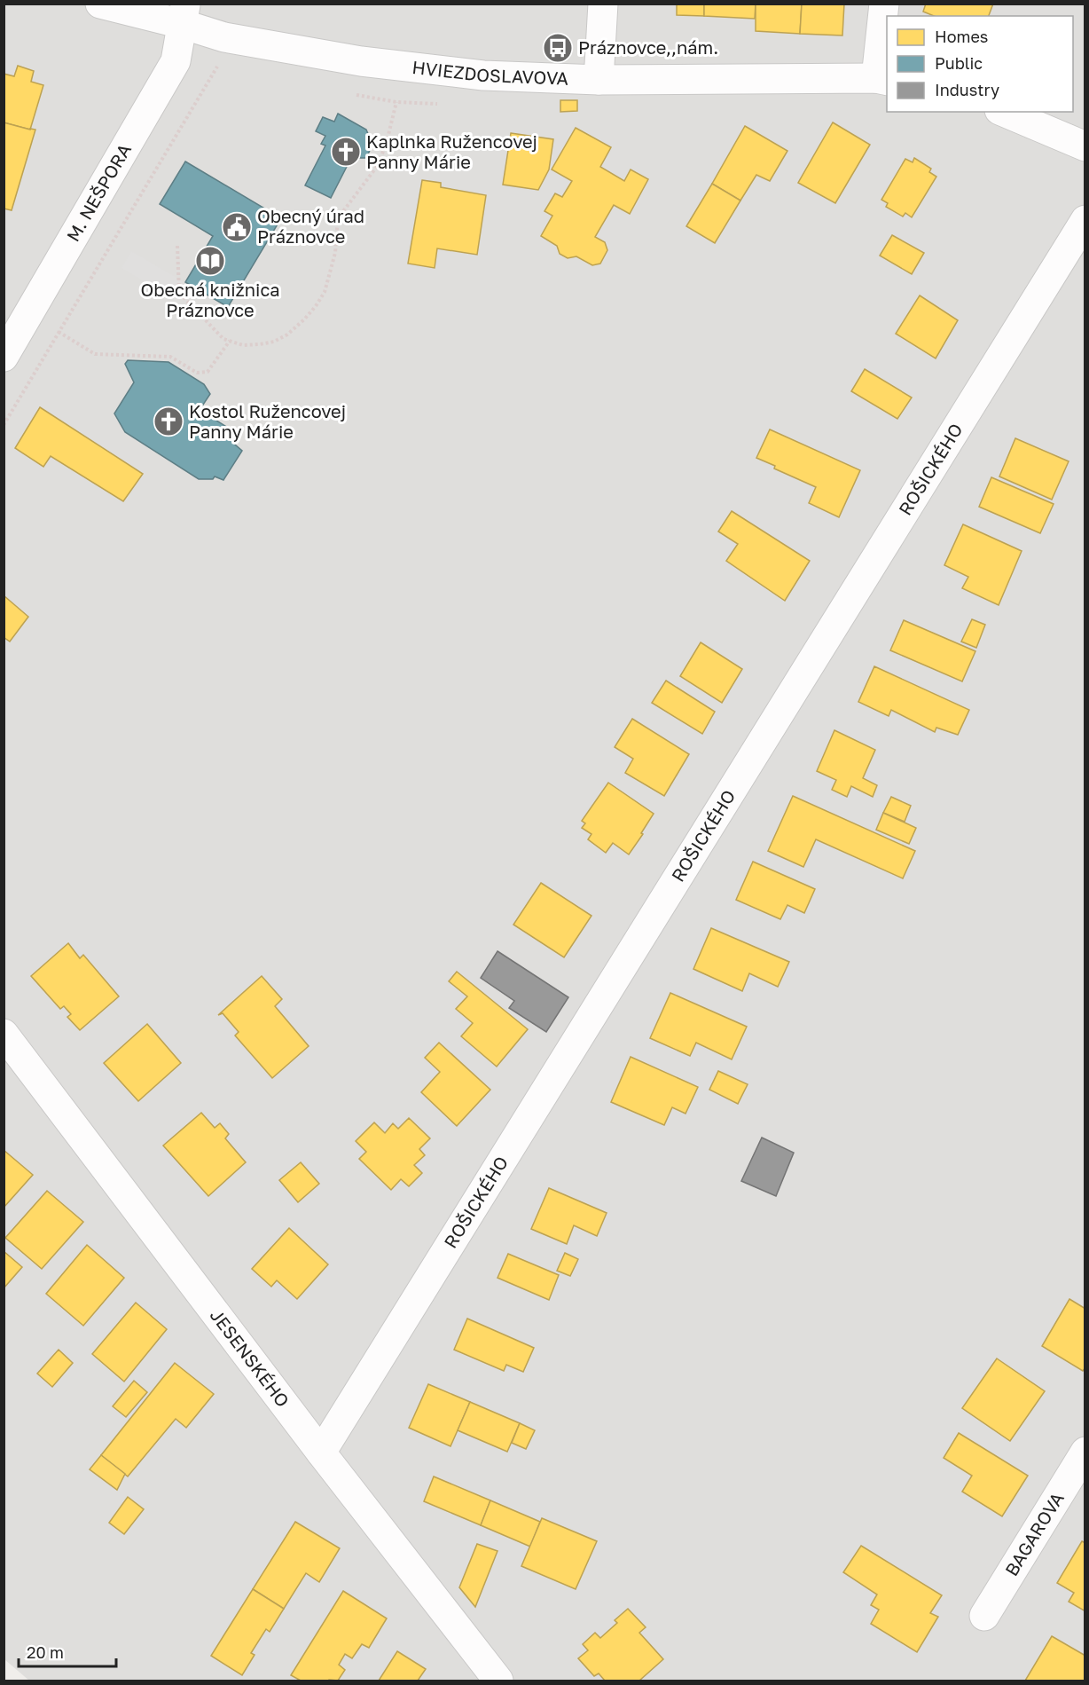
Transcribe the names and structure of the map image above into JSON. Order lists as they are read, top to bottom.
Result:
{
  "streets": {
    "street": [
      "HVIEZDOSLAVOVA",
      "M. NEŠPORA",
      "ROŠICKÉHO",
      "JESENSKÉHO",
      "BAGAROVA"
    ]
  },
  "crossings": [
    ["HVIEZDOSLAVOVA", "M. NEŠPORA"],
    ["ROŠICKÉHO", "JESENSKÉHO"]
  ],
  "places": {
    "bus stop": ["Práznovce,,nám."],
    "church": ["Kaplnka Ružencovej Panny Márie", "Kostol Ružencovej Panny Márie"],
    "public building": ["Obecný úrad Práznovce"],
    "library": ["Obecná knižnica Práznovce"]
  },
  "legend": ["Homes", "Public", "Industry"],
  "scale_bar": "20 m"
}
